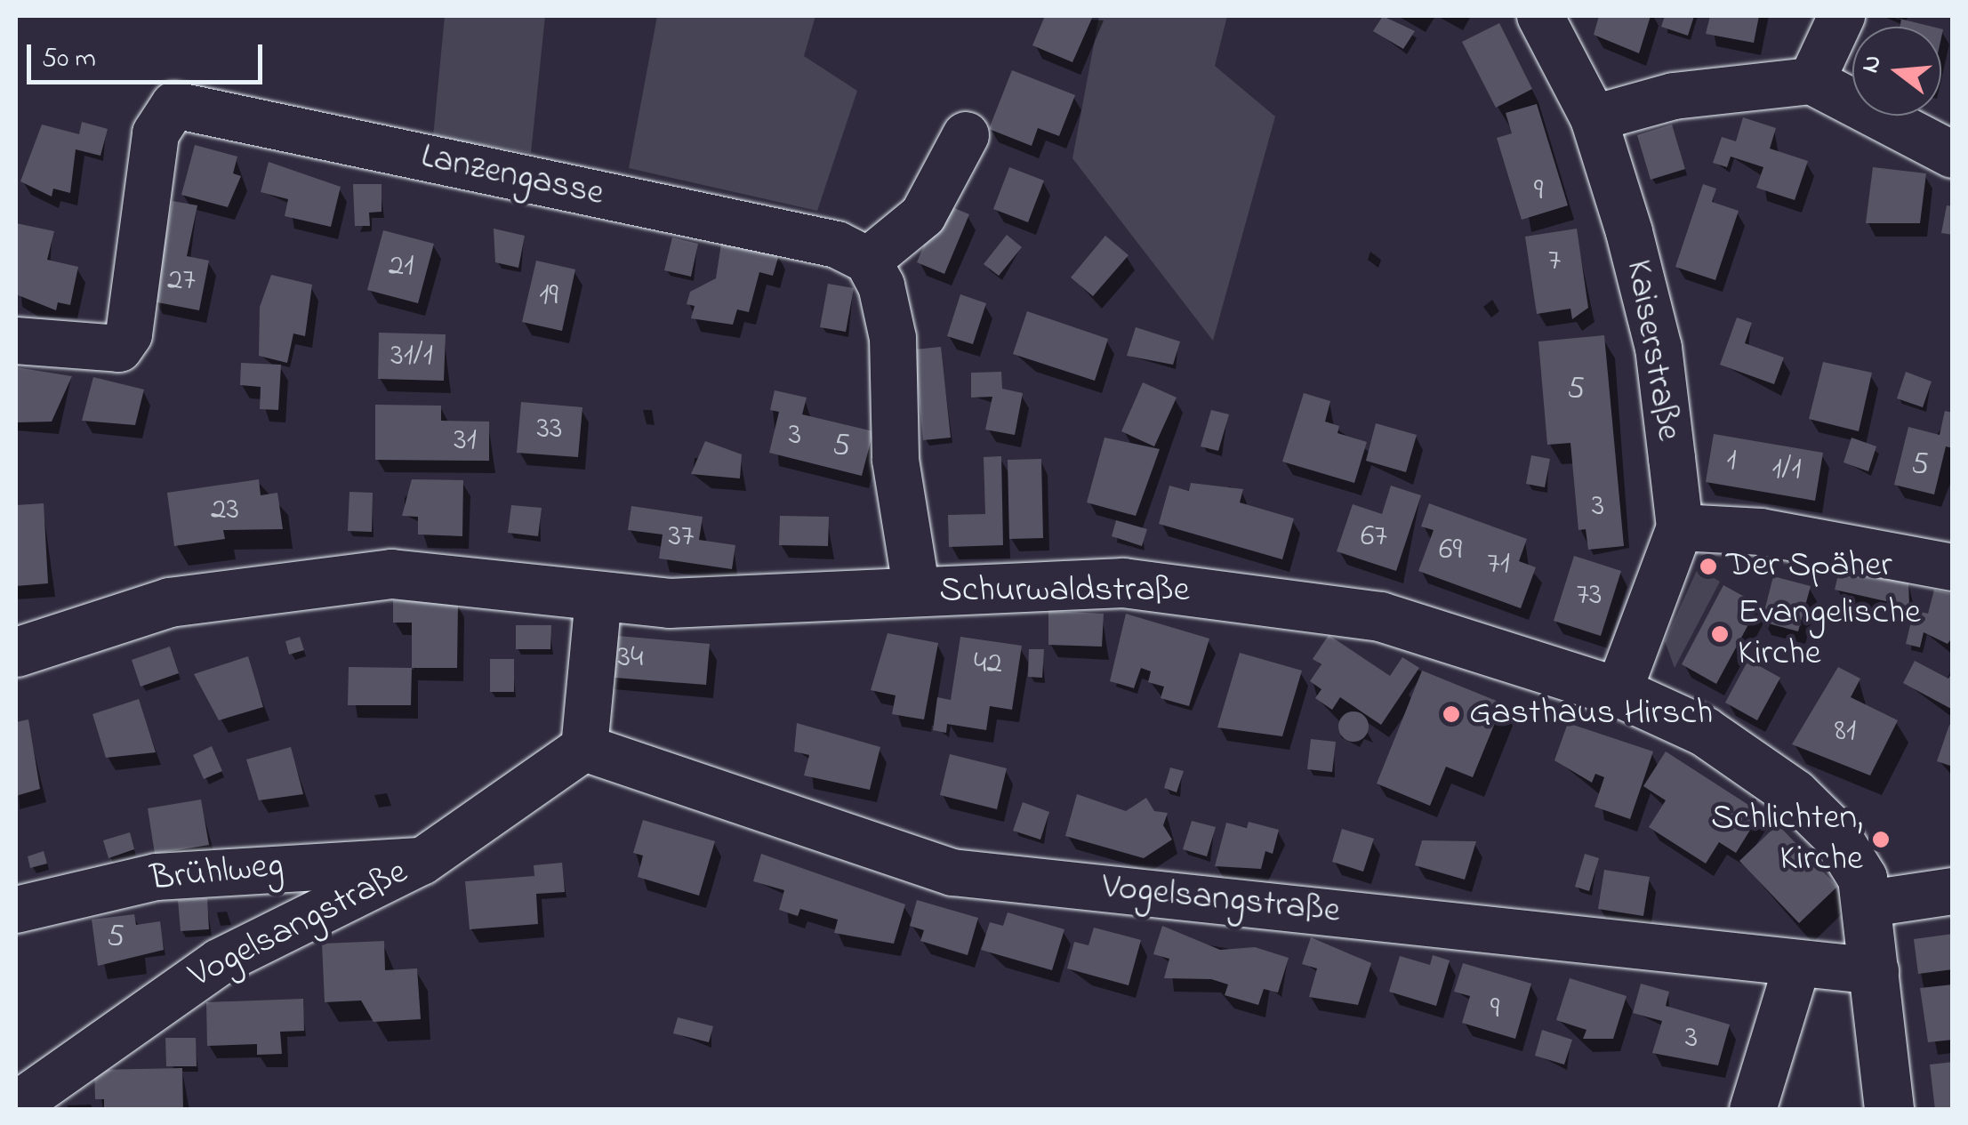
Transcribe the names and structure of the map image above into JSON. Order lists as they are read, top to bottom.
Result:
{
  "streets": {
    "main road": ["Schurwaldstraße"],
    "street": [
      "Lanzengasse",
      "Kaiserstraße",
      "Brühlweg",
      "Vogelsangstraße"
    ]
  },
  "crossings": [
    ["Kaiserstraße", "Schurwaldstraße"],
    ["Schurwaldstraße", "Vogelsangstraße"],
    ["Brühlweg", "Vogelsangstraße"]
  ],
  "places": [
    "Der Späher",
    "Evangelische Kirche",
    "Gasthaus Hirsch",
    "Schlichten, Kirche"
  ],
  "house_numbers": [
    "9",
    "7",
    "21",
    "27",
    "19",
    "31/1",
    "5",
    "33",
    "3",
    "31",
    "5",
    "1",
    "5",
    "1/1",
    "3",
    "23",
    "37",
    "67",
    "69",
    "71",
    "73",
    "34",
    "42",
    "81",
    "5",
    "9",
    "3"
  ],
  "scale_bar": "50 m",
  "north": "left"
}
